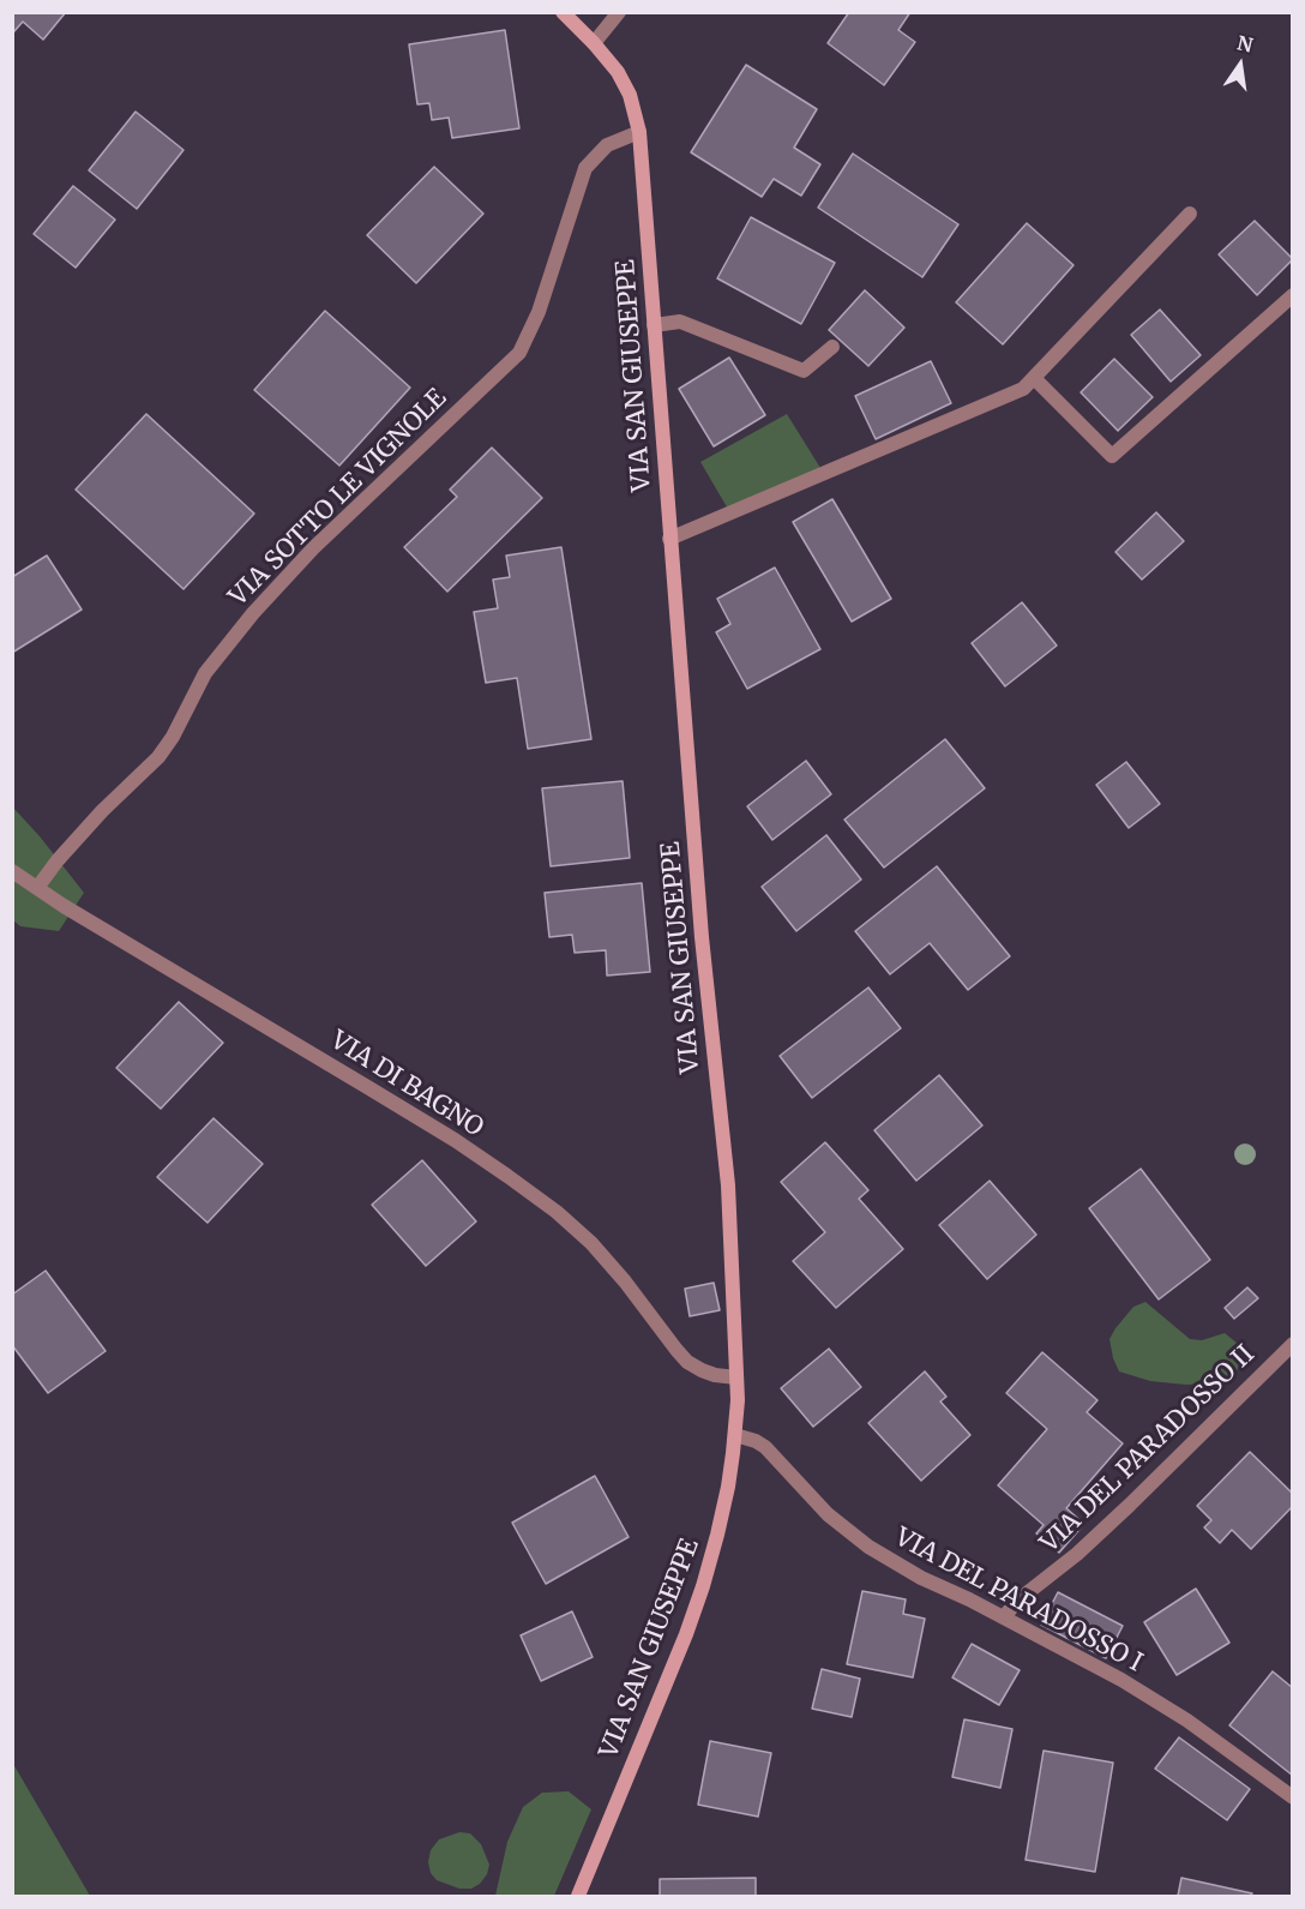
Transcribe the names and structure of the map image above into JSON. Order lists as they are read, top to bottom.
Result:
{
  "streets": {
    "main road": ["VIA SAN GIUSEPPE"],
    "street": [
      "VIA SOTTO LE VIGNOLE",
      "VIA DI BAGNO",
      "VIA DEL PARADOSSO II",
      "VIA DEL PARADOSSO I"
    ]
  },
  "crossings": [
    ["VIA SAN GIUSEPPE", "VIA SOTTO LE VIGNOLE"],
    ["VIA SAN GIUSEPPE", "VIA DI BAGNO"],
    ["VIA SAN GIUSEPPE", "VIA DEL PARADOSSO I"],
    ["VIA SOTTO LE VIGNOLE", "VIA DI BAGNO"],
    ["VIA DEL PARADOSSO II", "VIA DEL PARADOSSO I"]
  ],
  "north": "top"
}
